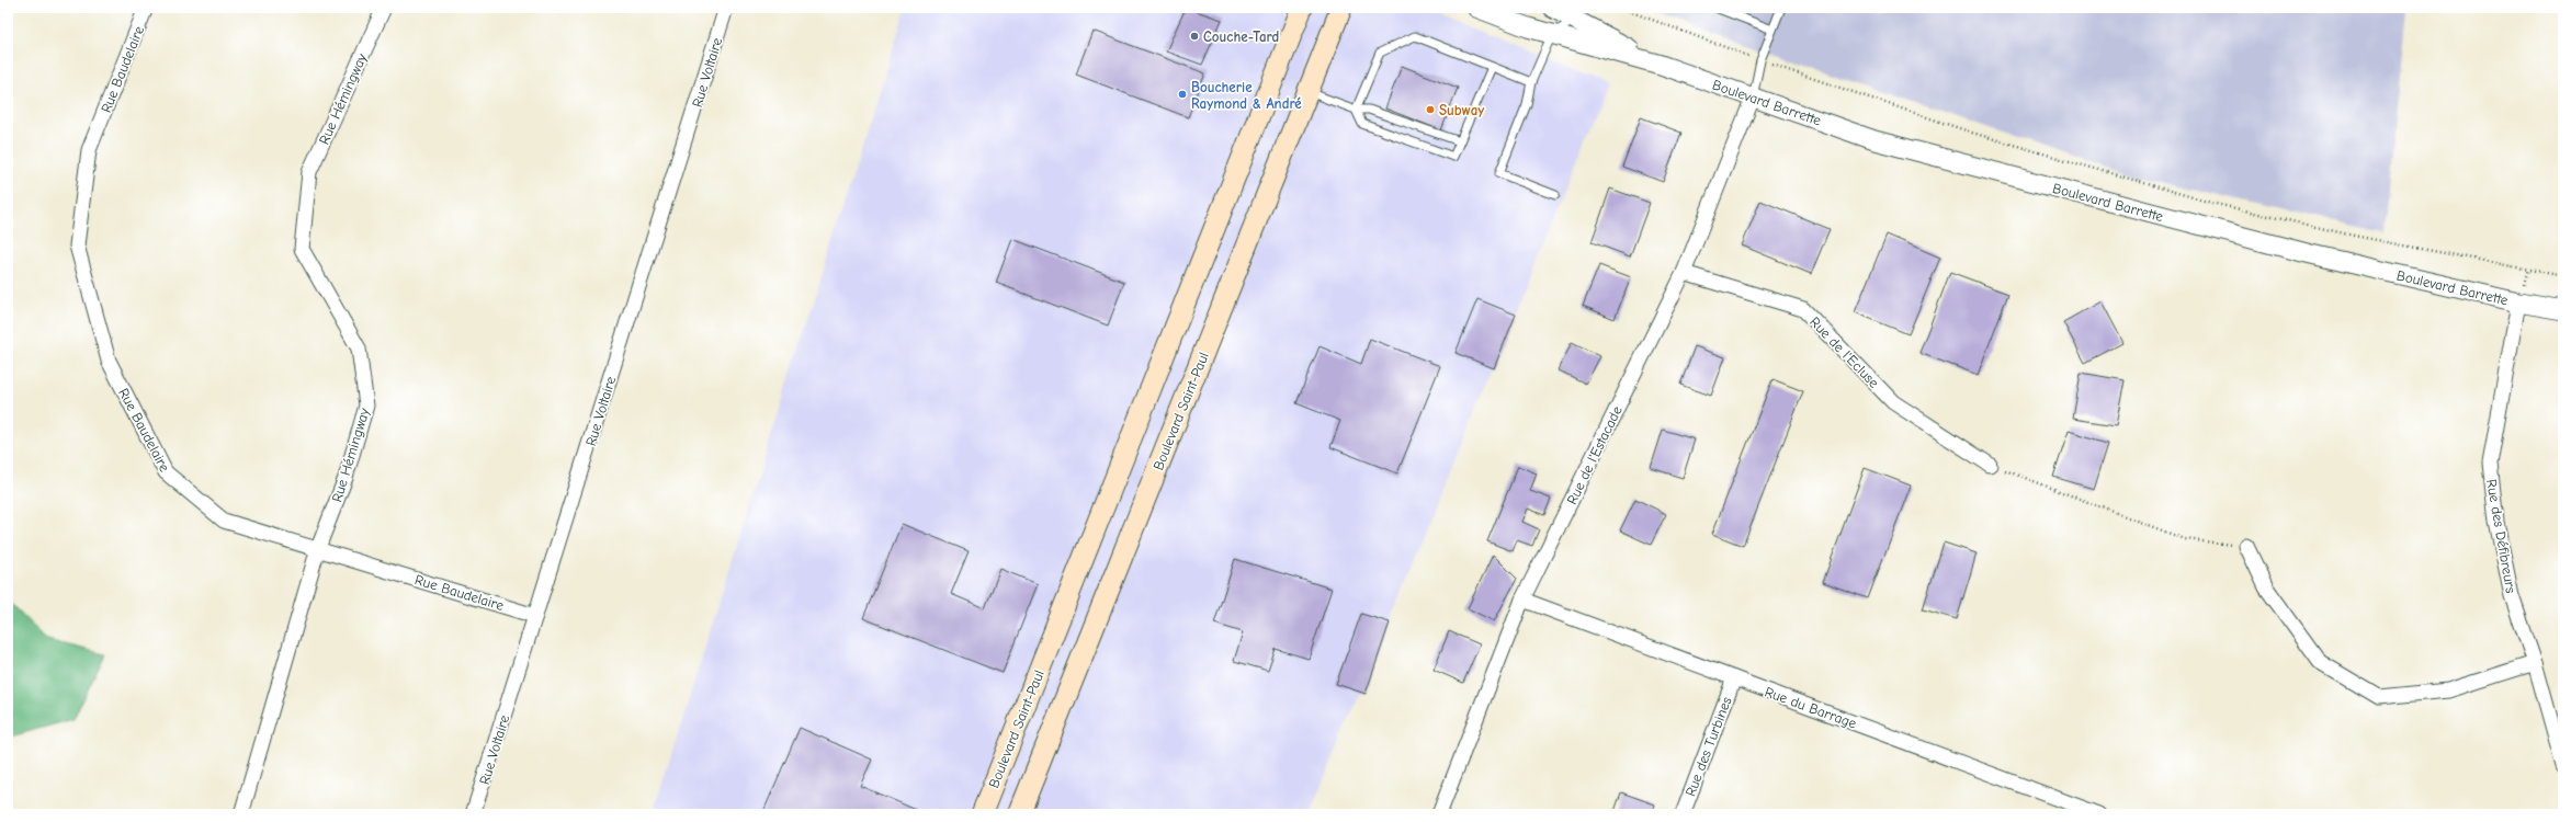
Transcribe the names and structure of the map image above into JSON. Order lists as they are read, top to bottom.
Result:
{
  "streets": {
    "main road": ["Boulevard Saint-Paul"],
    "street": [
      "Rue Baudelaire",
      "Rue Voltaire",
      "Rue Hémingway",
      "Boulevard Barrette",
      "Rue de l'Ecluse",
      "Rue de l'Estacade",
      "Rue des Défibreurs",
      "Rue du Barrage",
      "Rue des Turbines"
    ]
  },
  "crossings": [
    ["Rue Baudelaire", "Rue Voltaire"],
    ["Rue Baudelaire", "Rue Hémingway"],
    ["Boulevard Barrette", "Rue de l'Estacade"],
    ["Boulevard Barrette", "Rue des Défibreurs"],
    ["Rue de l'Ecluse", "Rue de l'Estacade"],
    ["Rue de l'Estacade", "Rue du Barrage"],
    ["Rue du Barrage", "Rue des Turbines"]
  ],
  "places": ["Couche-Tard", "Boucherie Raymond & André", "Subway"]
}
